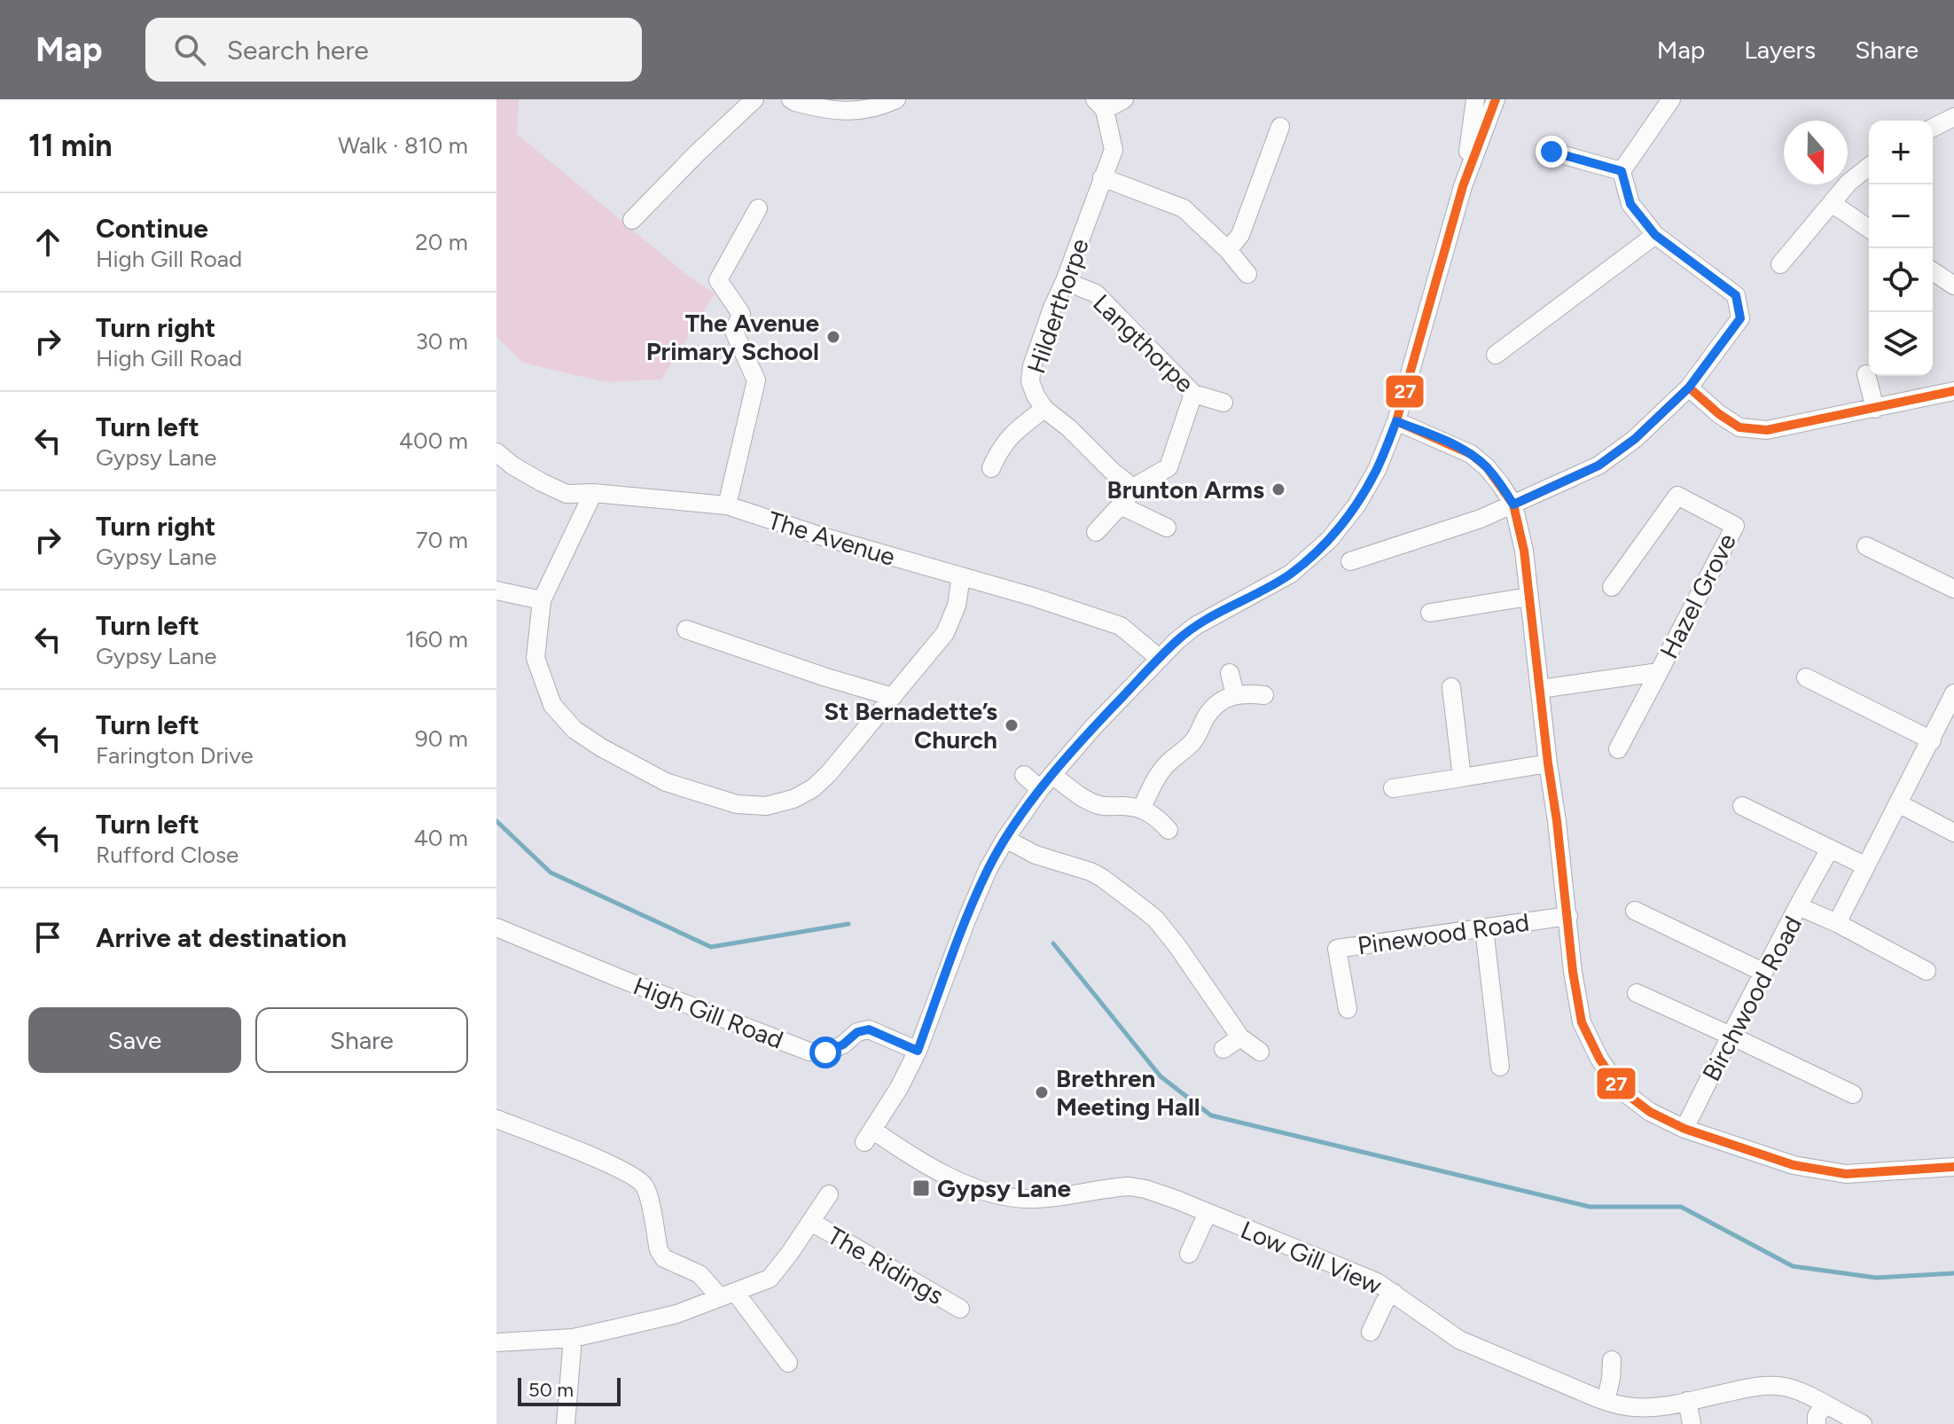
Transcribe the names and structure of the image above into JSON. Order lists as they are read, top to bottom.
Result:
{
  "streets": {
    "street": [
      "Hilderthorpe",
      "Langthorpe",
      "The Avenue",
      "Hazel Grove",
      "Pinewood Road",
      "Birchwood Road",
      "High Gill Road",
      "Low Gill View",
      "The Ridings"
    ]
  },
  "crossings": [
    ["Hilderthorpe", "Langthorpe"],
    ["High Gill Road", "Low Gill View"]
  ],
  "places": {
    "other": [
      "The Avenue Primary School",
      "Brunton Arms",
      "St Bernadette’s Church",
      "Brethren Meeting Hall"
    ],
    "transit": ["Gypsy Lane"]
  },
  "lines": ["transit line 27"],
  "scale_bar": "50 m",
  "north": "bottom",
  "page": {
    "header": "Map",
    "search": "Search here",
    "nav": ["Map", "Layers", "Share"],
    "heading": ["11 min", "Walk · 810 m"],
    "map_buttons": ["+", "−"],
    "list": [
      ["Continue", "High Gill Road", "20 m"],
      ["Turn right", "High Gill Road", "30 m"],
      ["Turn left", "Gypsy Lane", "400 m"],
      ["Turn right", "Gypsy Lane", "70 m"],
      ["Turn left", "Gypsy Lane", "160 m"],
      ["Turn left", "Farington Drive", "90 m"],
      ["Turn left", "Rufford Close", "40 m"],
      "Arrive at destination"
    ],
    "buttons": ["Save", "Share"],
    "scale": "50 m"
  }
}
